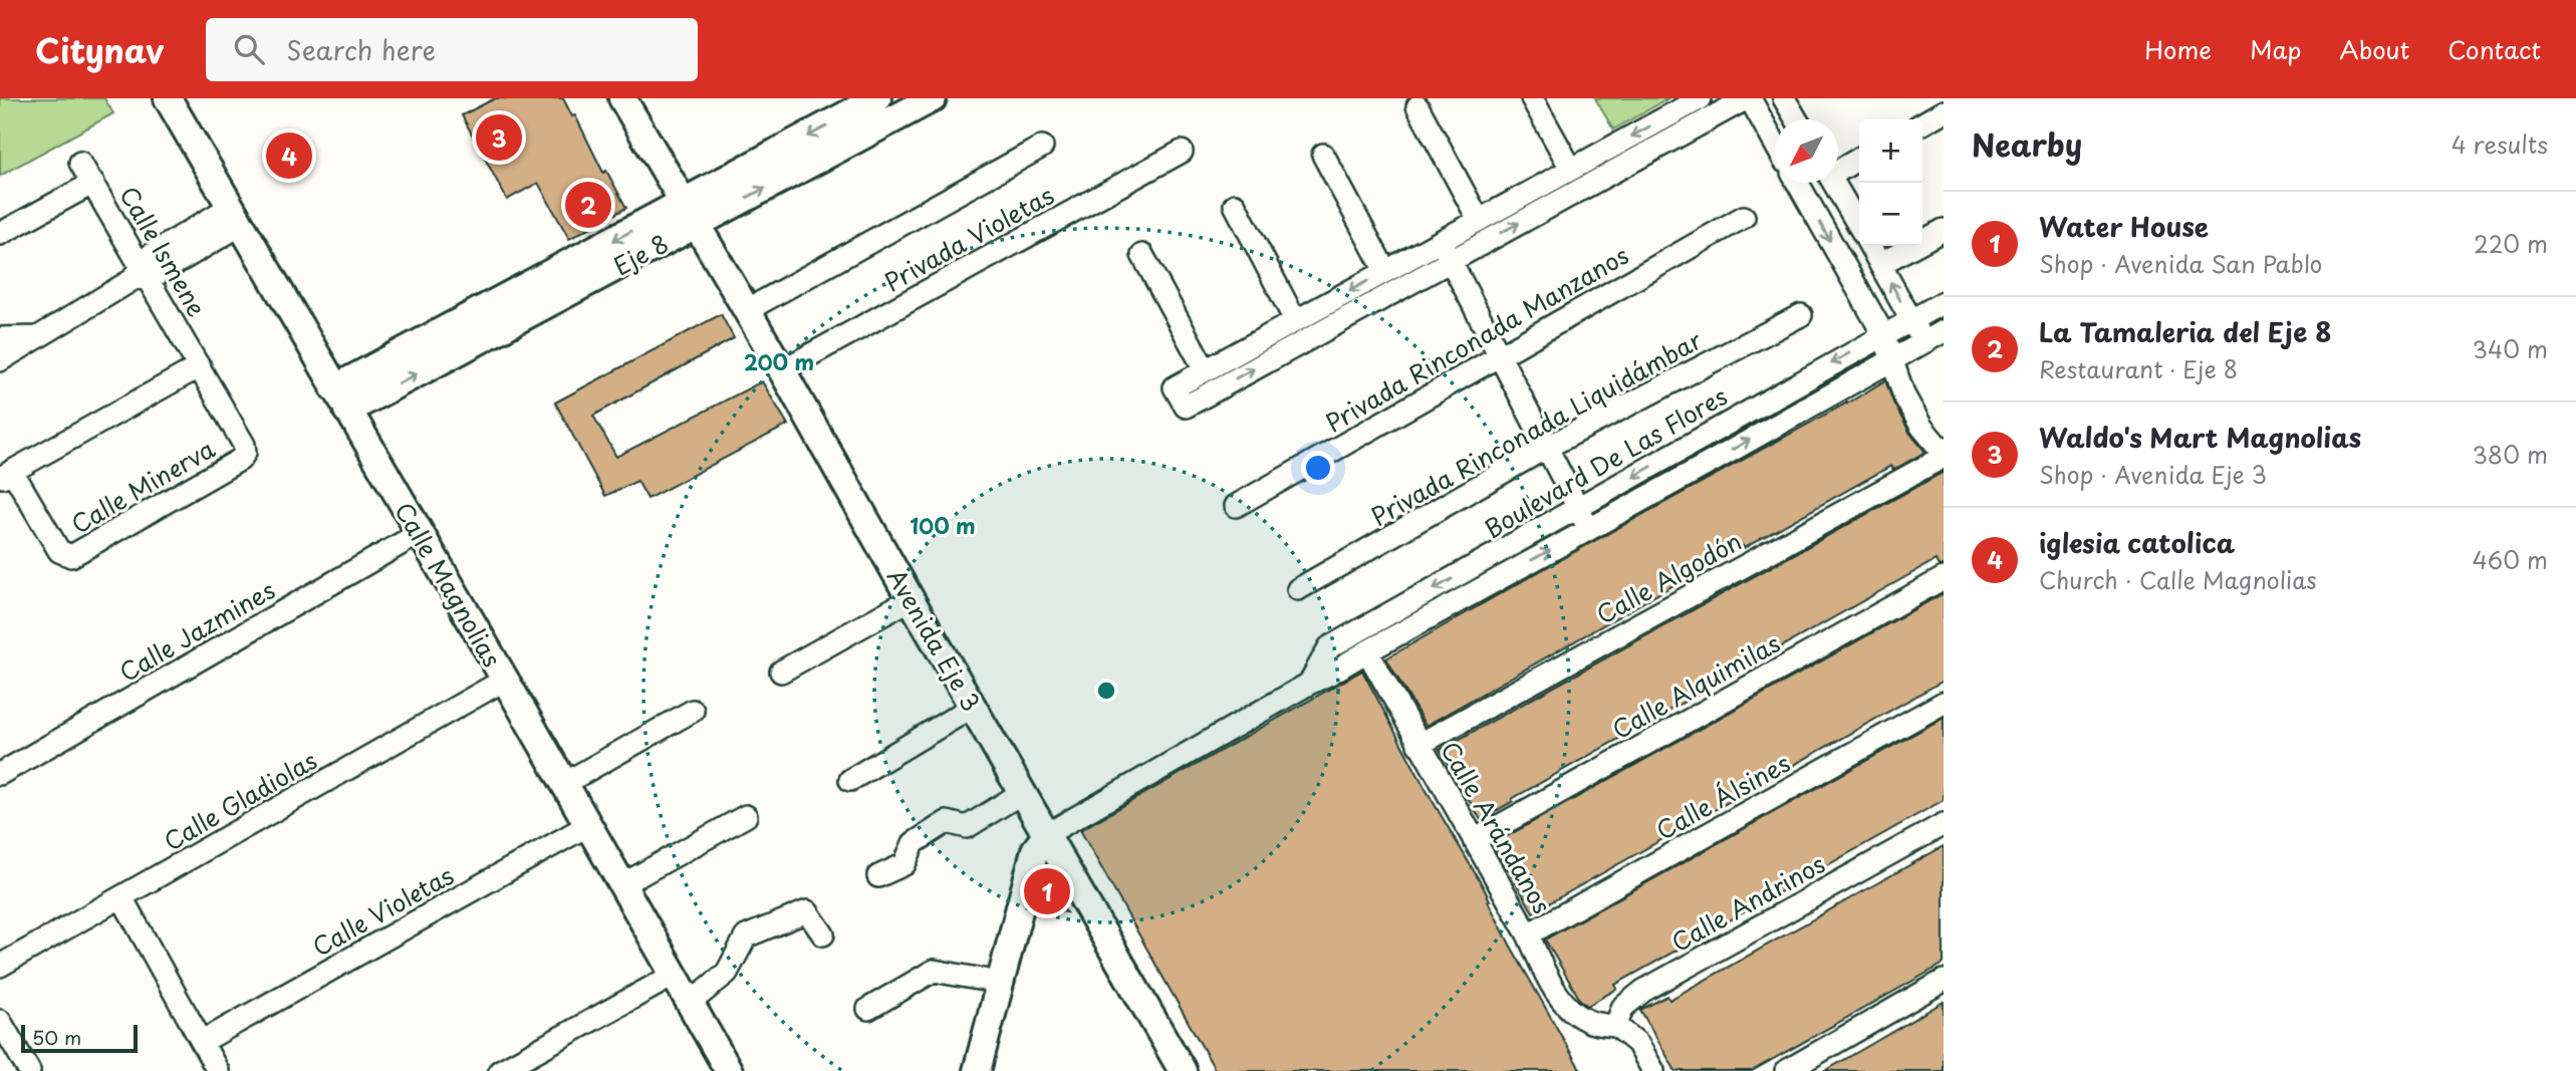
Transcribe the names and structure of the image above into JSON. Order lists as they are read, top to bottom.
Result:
{
  "streets": {
    "main road": ["Eje 8", "Calle Magnolias", "Avenida Eje 3"],
    "street": [
      "Privada Violetas",
      "Calle Ismene",
      "Privada Rinconada Manzanos",
      "Privada Rinconada Liquidámbar",
      "Boulevard De Las Flores",
      "Calle Minerva",
      "Calle Algodón",
      "Calle Jazmines",
      "Calle Alquimilas",
      "Calle Álsines",
      "Calle Gladiolas",
      "Calle Arándanos",
      "Calle Andrinos",
      "Calle Violetas"
    ]
  },
  "crossings": [
    ["Privada Violetas", "Avenida Eje 3"],
    ["Calle Ismene", "Calle Minerva"],
    ["Eje 8", "Calle Magnolias"],
    ["Eje 8", "Avenida Eje 3"],
    ["Boulevard De Las Flores", "Avenida Eje 3"],
    ["Boulevard De Las Flores", "Calle Arándanos"],
    ["Calle Algodón", "Calle Arándanos"],
    ["Calle Magnolias", "Calle Jazmines"],
    ["Calle Magnolias", "Calle Gladiolas"],
    ["Calle Magnolias", "Calle Violetas"],
    ["Calle Alquimilas", "Calle Arándanos"],
    ["Calle Álsines", "Calle Arándanos"],
    ["Calle Arándanos", "Calle Andrinos"]
  ],
  "scale_bar": "50 m",
  "north": "bottom left",
  "page": {
    "header": "Citynav",
    "search": "Search here",
    "nav": [
      "Home",
      "Map",
      "About",
      "Contact"
    ],
    "heading": ["Nearby", "4 results"],
    "pins": [
      "3",
      "4",
      "2",
      "1"
    ],
    "map_buttons": ["+", "−"],
    "list": [
      {
        "mark": "1",
        "name": "Water House",
        "note": "Shop · Avenida San Pablo",
        "value": "220 m"
      },
      {
        "mark": "2",
        "name": "La Tamaleria del Eje 8",
        "note": "Restaurant · Eje 8",
        "value": "340 m"
      },
      {
        "mark": "3",
        "name": "Waldo's Mart Magnolias",
        "note": "Shop · Avenida Eje 3",
        "value": "380 m"
      },
      {
        "mark": "4",
        "name": "iglesia catolica",
        "note": "Church · Calle Magnolias",
        "value": "460 m"
      }
    ],
    "scale": "50 m"
  },
  "rings": ["200 m", "100 m"]
}
